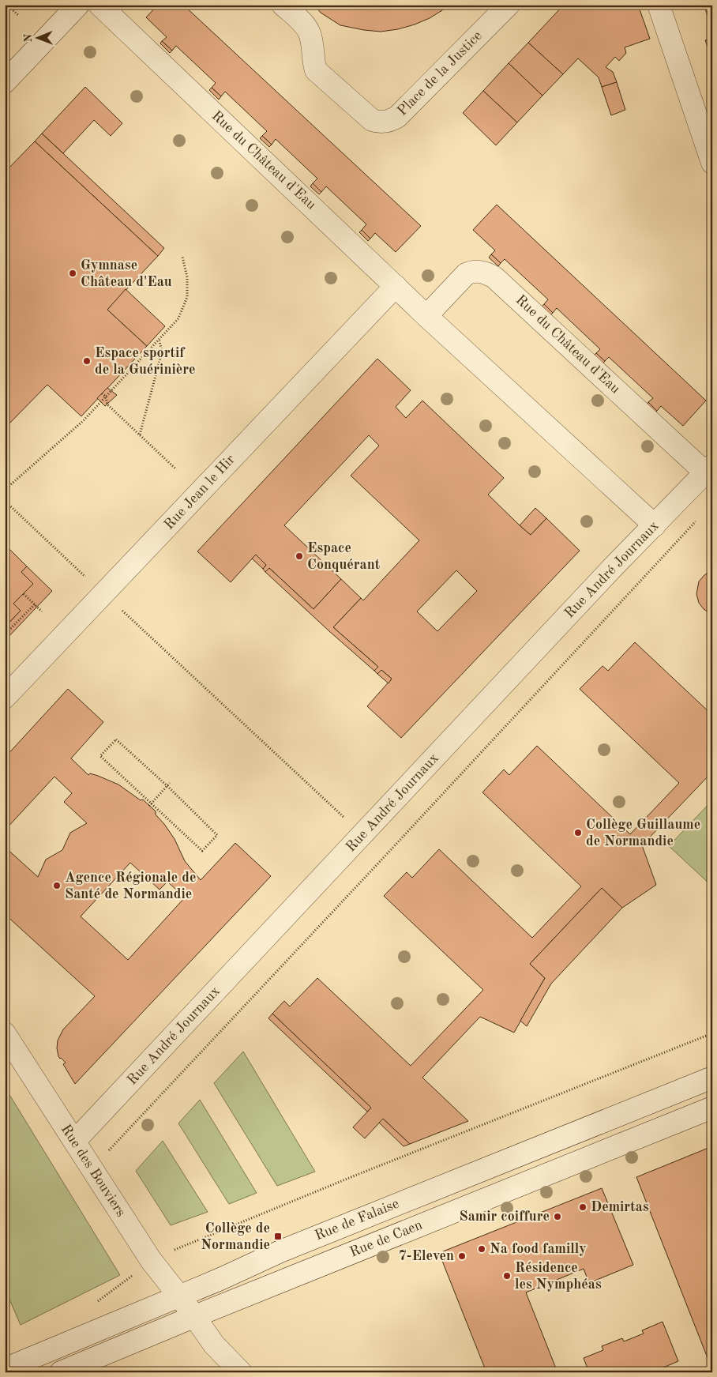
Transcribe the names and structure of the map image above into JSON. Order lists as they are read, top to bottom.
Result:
{
  "streets": {
    "street": [
      "Place de la Justice",
      "Rue du Château d'Eau",
      "Rue Jean le Hir",
      "Rue André Journaux",
      "Rue des Bouviers",
      "Rue de Falaise",
      "Rue de Caen"
    ]
  },
  "crossings": [
    ["Rue du Château d'Eau", "Rue Jean le Hir"],
    ["Rue du Château d'Eau", "Rue André Journaux"],
    ["Rue André Journaux", "Rue des Bouviers"],
    ["Rue des Bouviers", "Rue de Falaise"],
    ["Rue des Bouviers", "Rue de Caen"],
    ["Rue de Falaise", "Rue de Caen"]
  ],
  "places": {
    "other": [
      "Gymnase Château d'Eau",
      "Espace sportif de la Guérinière",
      "Espace Conquérant",
      "Collège Guillaume de Normandie",
      "Agence Régionale de Santé de Normandie",
      "Demirtas",
      "Samir coiffure",
      "Na food familly",
      "7-Eleven",
      "Résidence les Nymphéas"
    ],
    "transit": ["Collège de Normandie"]
  },
  "north": "left"
}
